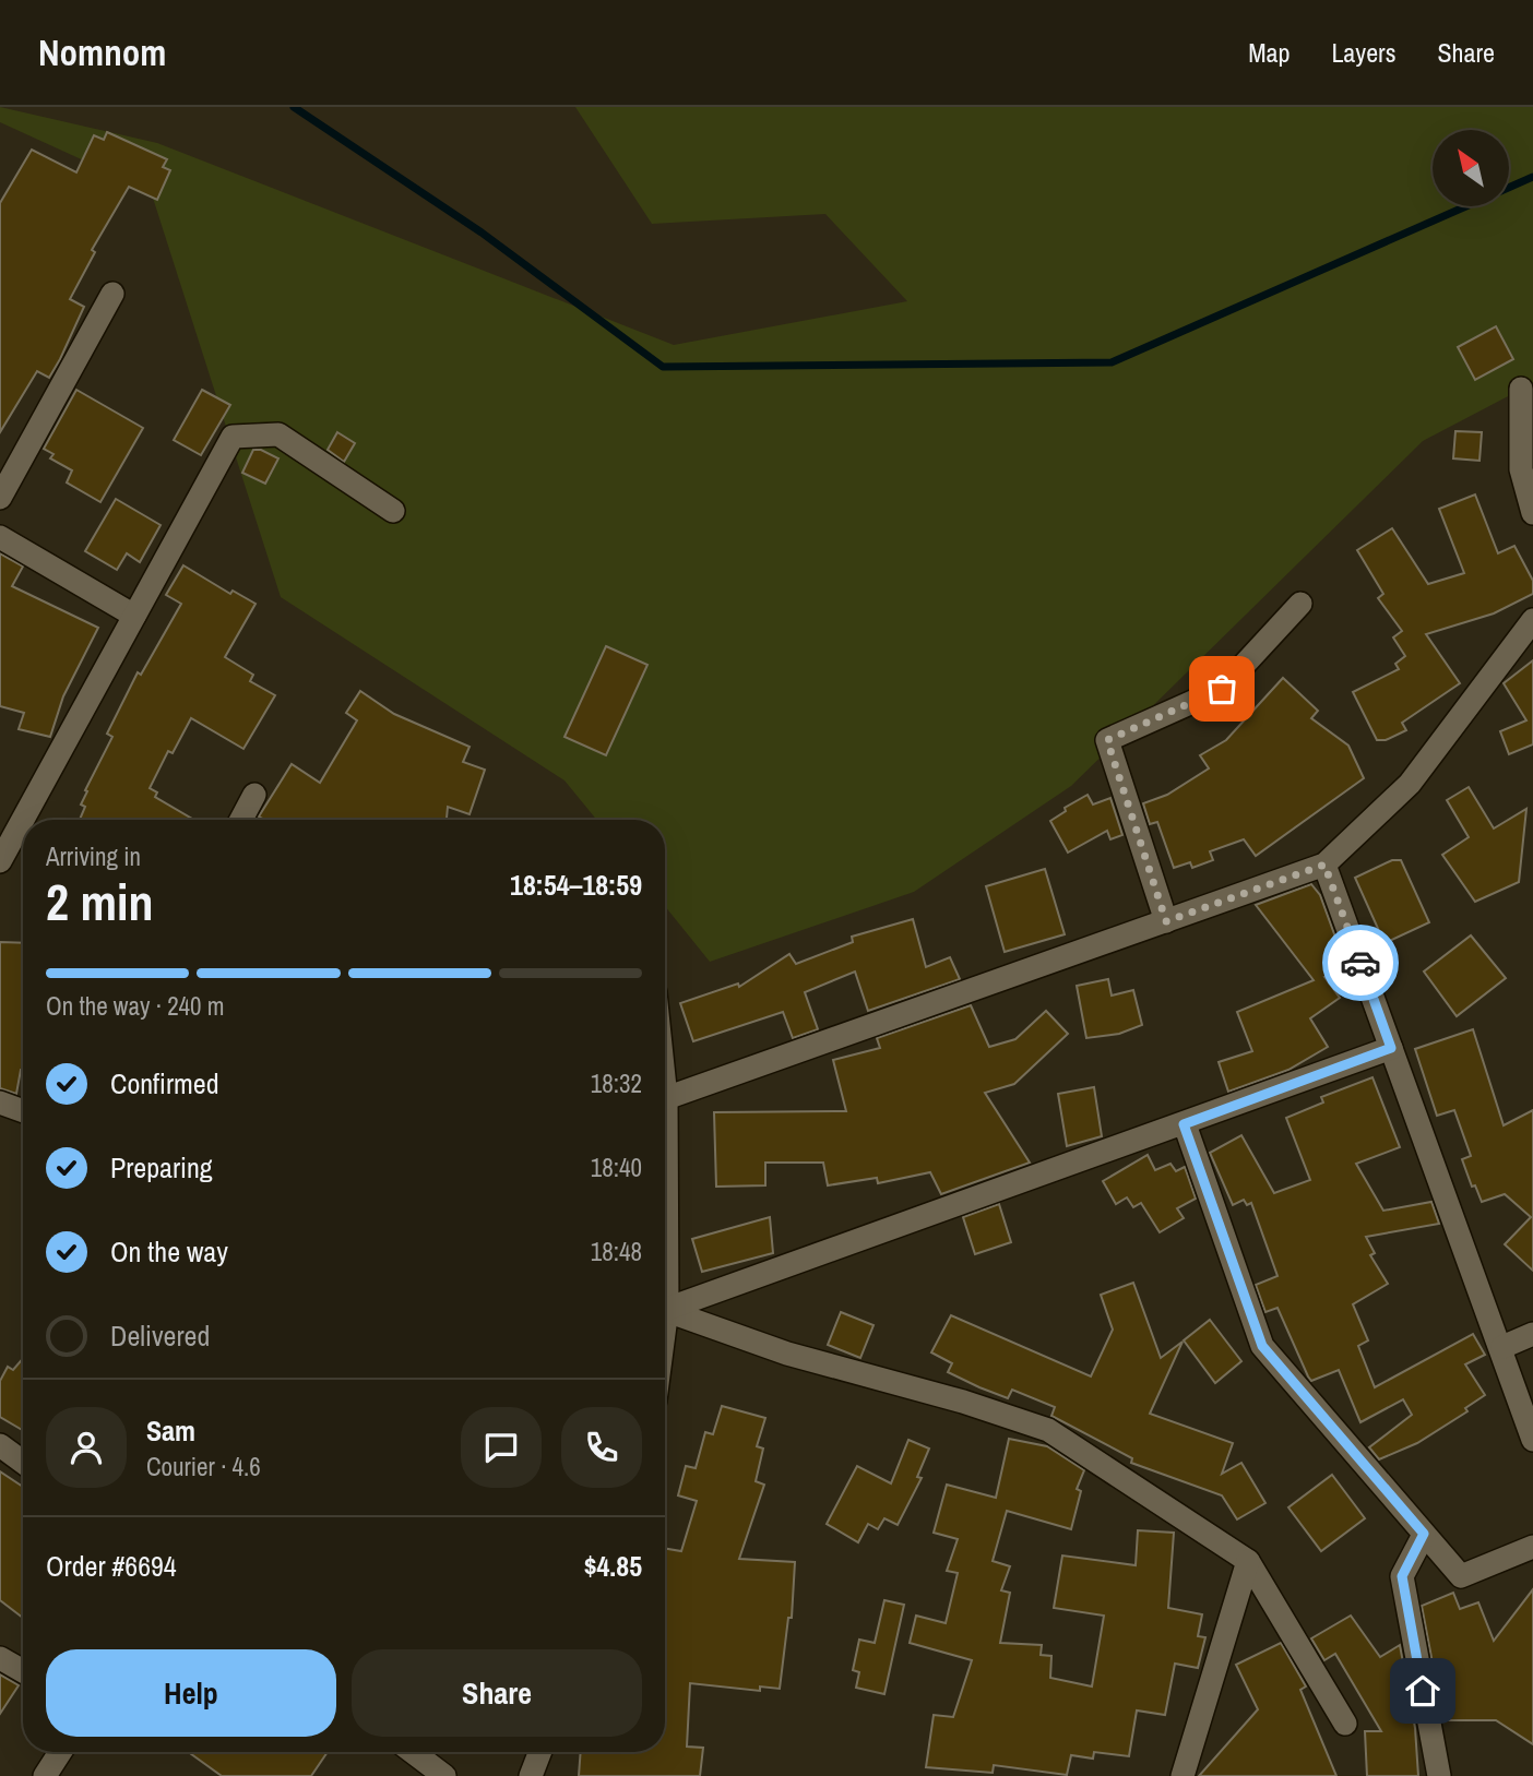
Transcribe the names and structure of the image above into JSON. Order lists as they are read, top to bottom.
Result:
{
  "north": "top left",
  "page": {
    "header": "Nomnom",
    "nav": ["Map", "Layers", "Share"],
    "heading": ["2 min", "Arriving in", "18:54–18:59"],
    "panel": [
      "Sam",
      "Courier · 4.6",
      "Order #6694",
      "$4.85"
    ],
    "bar": "On the way · 240 m",
    "list": [
      ["Confirmed", "18:32"],
      ["Preparing", "18:40"],
      ["On the way", "18:48"],
      "Delivered"
    ],
    "buttons": ["Help", "Share"]
  }
}
